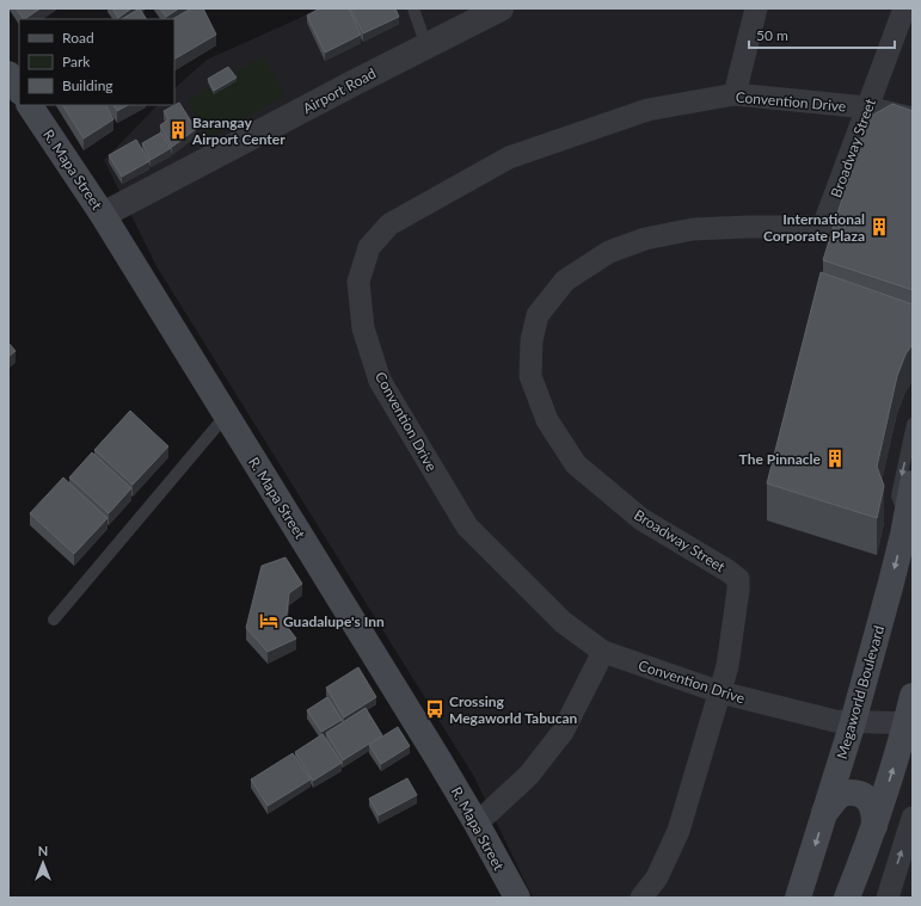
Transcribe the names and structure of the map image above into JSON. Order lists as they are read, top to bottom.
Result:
{
  "streets": {
    "main road": ["R. Mapa Street", "Megaworld Boulevard"],
    "street": ["Airport Road", "Convention Drive", "Broadway Street"]
  },
  "crossings": [
    ["Airport Road", "R. Mapa Street"],
    ["Convention Drive", "Broadway Street"],
    ["Convention Drive", "Megaworld Boulevard"]
  ],
  "places": {
    "building": ["Barangay Airport Center", "International Corporate Plaza", "The Pinnacle"],
    "hotel": ["Guadalupe's Inn"],
    "bus stop": ["Crossing Megaworld Tabucan"]
  },
  "legend": ["Road", "Park", "Building"],
  "scale_bar": "50 m",
  "north": "top"
}
